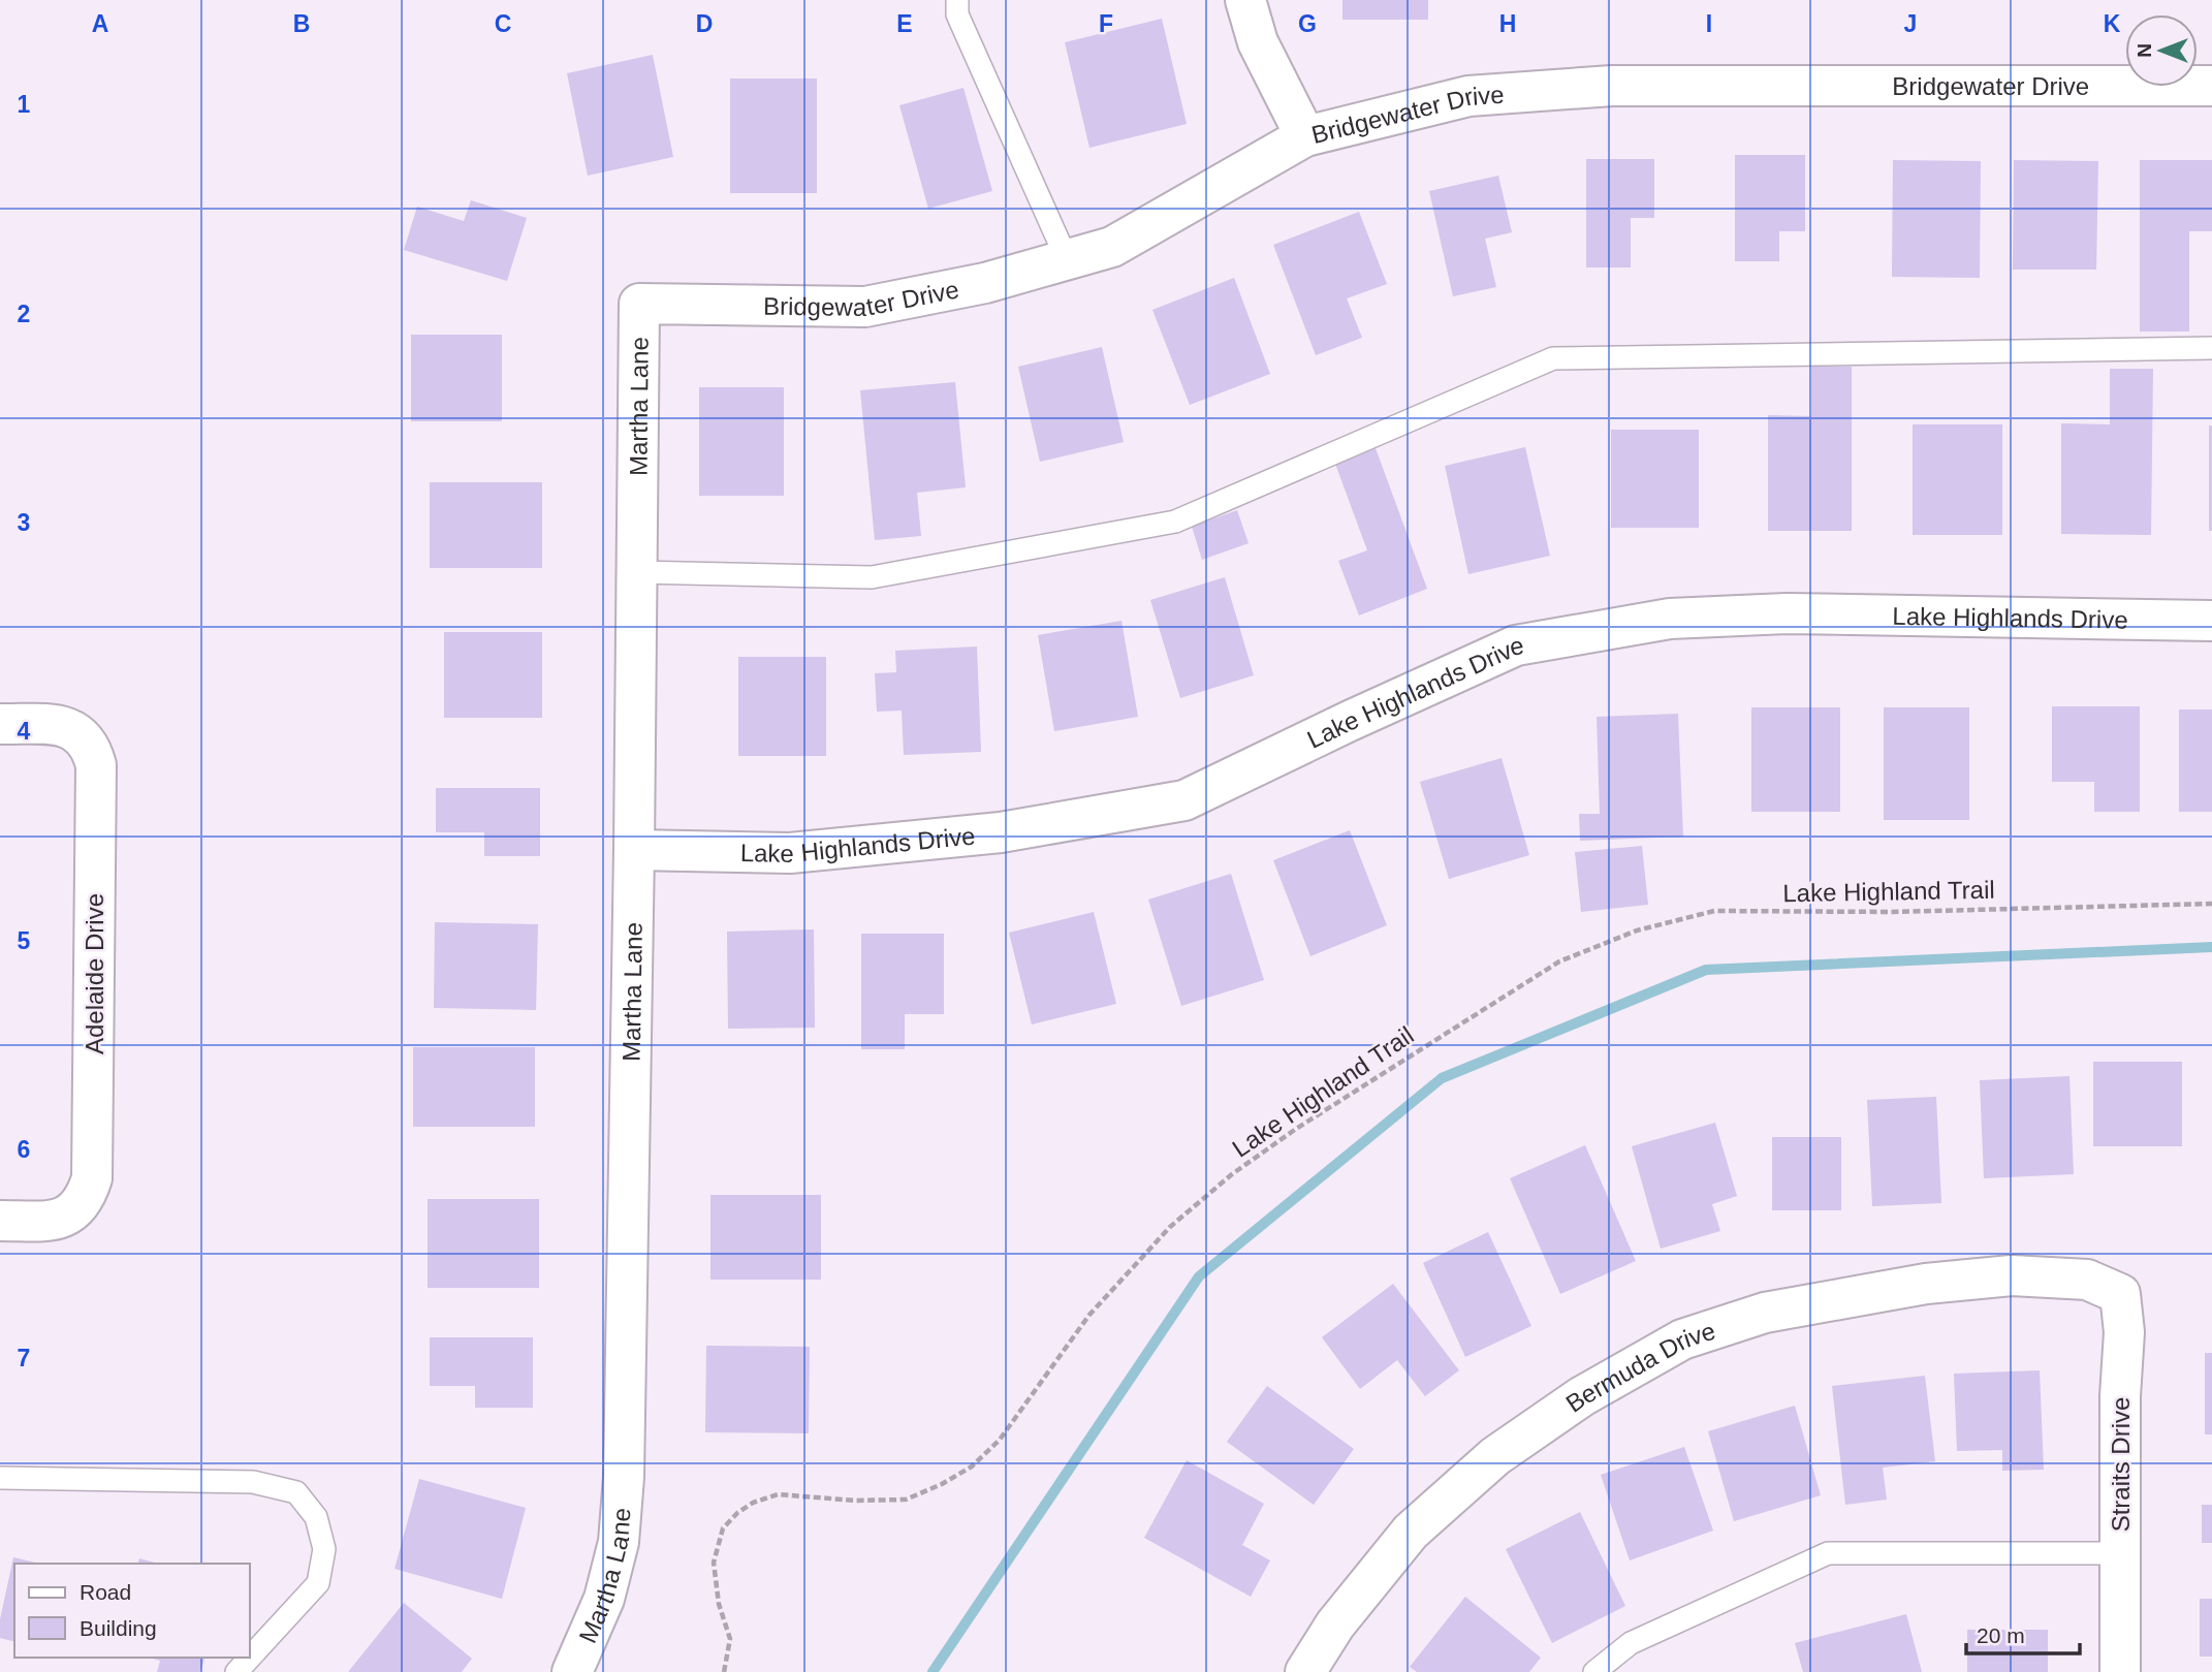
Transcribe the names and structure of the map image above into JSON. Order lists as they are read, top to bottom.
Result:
{
  "streets": {
    "street": [
      "Bridgewater Drive",
      "Martha Lane",
      "Lake Highlands Drive",
      "Adelaide Drive",
      "Bermuda Drive",
      "Straits Drive"
    ],
    "path": ["Lake Highland Trail"]
  },
  "crossings": [
    ["Bridgewater Drive", "Martha Lane"],
    ["Martha Lane", "Lake Highlands Drive"],
    ["Bermuda Drive", "Straits Drive"]
  ],
  "legend": ["Road", "Building"],
  "scale_bar": "20 m",
  "north": "left",
  "grid": {
    "columns": [
      "A",
      "B",
      "C",
      "D",
      "E",
      "F",
      "G",
      "H",
      "I",
      "J",
      "K"
    ],
    "rows": [
      "1",
      "2",
      "3",
      "4",
      "5",
      "6",
      "7"
    ]
  }
}
